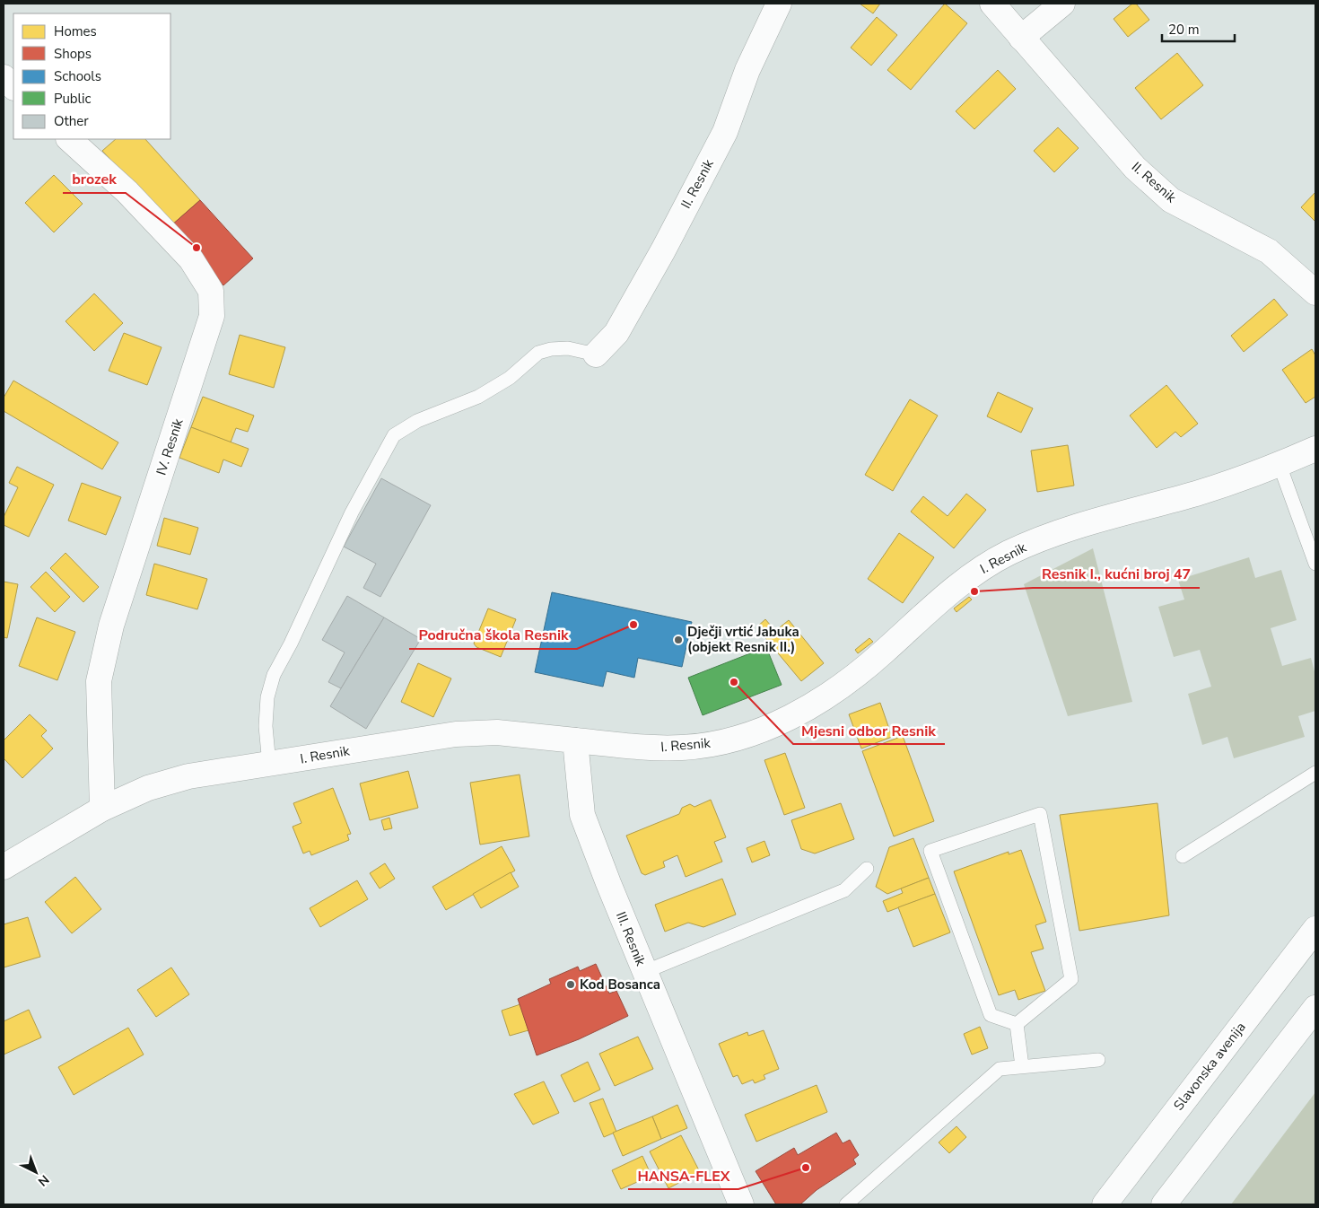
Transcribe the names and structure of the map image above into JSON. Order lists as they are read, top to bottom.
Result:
{
  "streets": {
    "street": [
      "II. Resnik",
      "IV. Resnik",
      "I. Resnik",
      "III. Resnik",
      "Slavonska avenija"
    ]
  },
  "crossings": [
    ["IV. Resnik", "I. Resnik"],
    ["I. Resnik", "III. Resnik"]
  ],
  "places": [
    "brozek",
    "Resnik I., kućni broj 47",
    "Područna škola Resnik",
    "Dječji vrtić Jabuka (objekt Resnik II.)",
    "Mjesni odbor Resnik",
    "Kod Bosanca",
    "HANSA-FLEX"
  ],
  "legend": [
    "Homes",
    "Shops",
    "Schools",
    "Public",
    "Other"
  ],
  "scale_bar": "20 m",
  "north": "bottom right"
}
